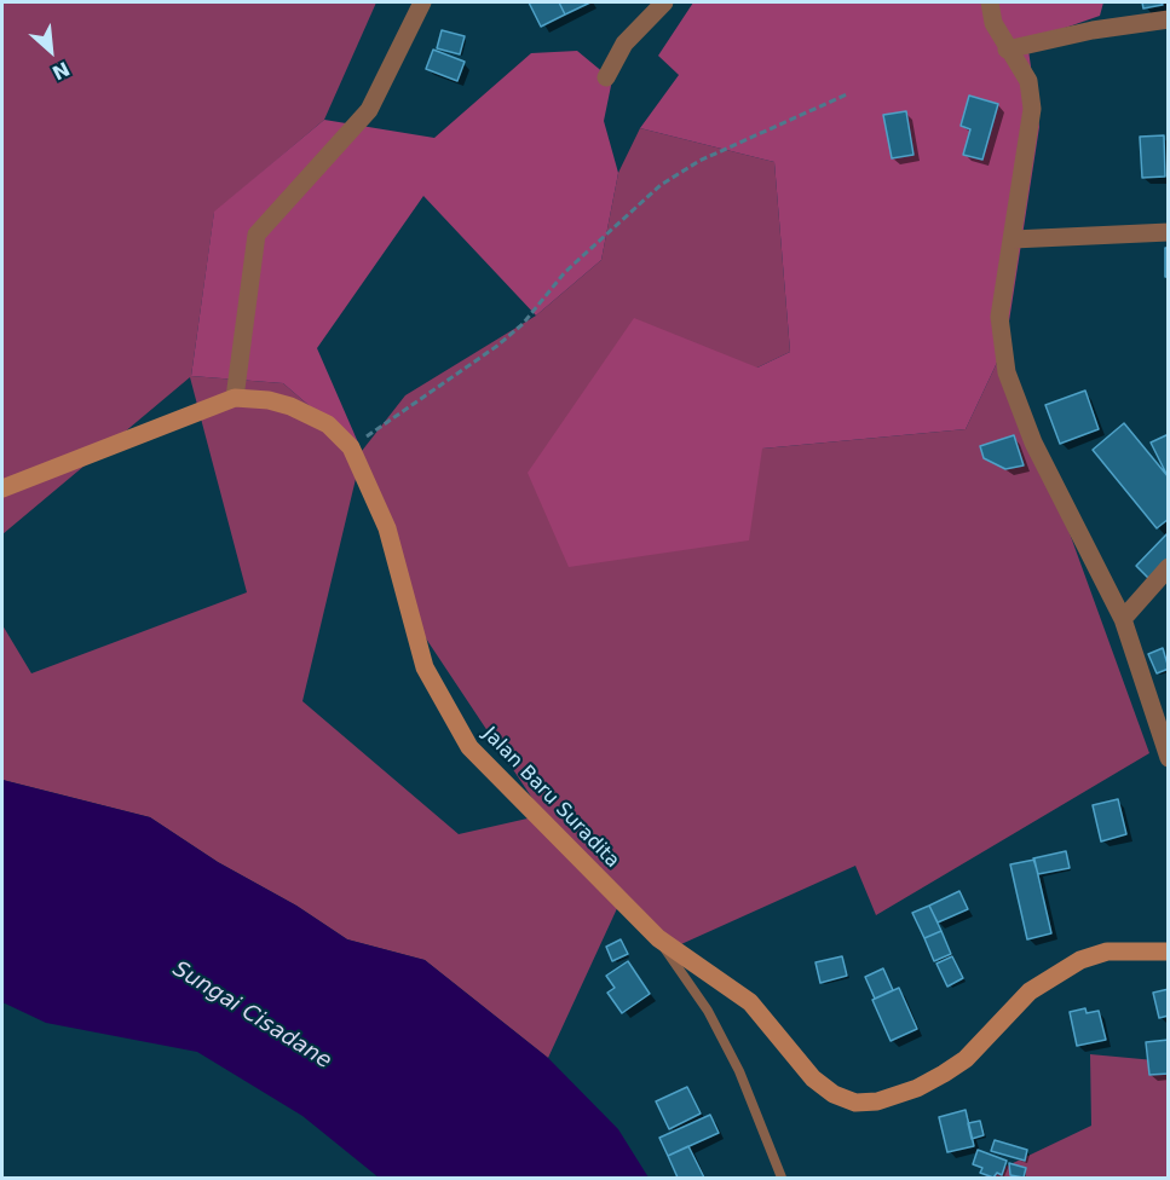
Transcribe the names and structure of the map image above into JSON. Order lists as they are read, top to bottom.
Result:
{
  "streets": {
    "main road": ["Jalan Baru Suradita"]
  },
  "water": ["Sungai Cisadane"],
  "north": "bottom right"
}
